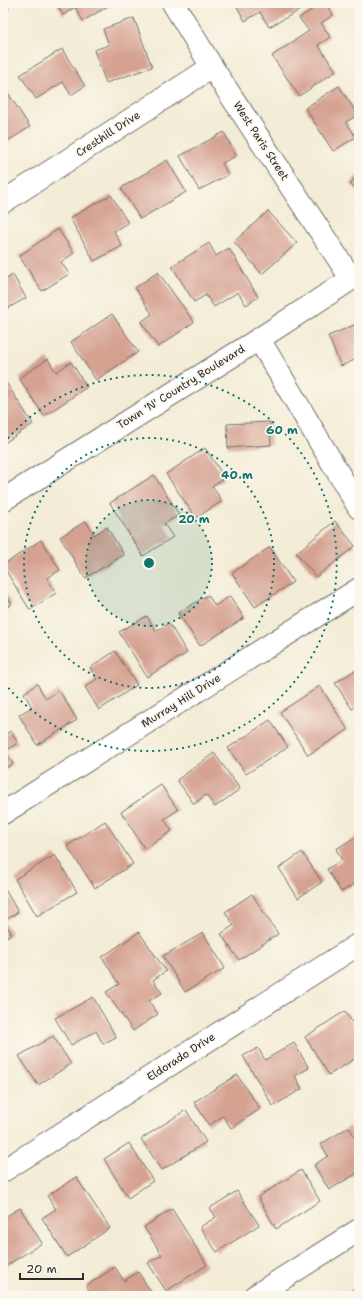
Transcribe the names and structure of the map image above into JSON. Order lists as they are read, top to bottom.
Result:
{
  "streets": {
    "street": [
      "Cresthill Drive",
      "West Paris Street",
      "Town 'N' Country Boulevard",
      "Murray Hill Drive",
      "Eldorado Drive"
    ]
  },
  "crossings": [
    ["Cresthill Drive", "West Paris Street"],
    ["West Paris Street", "Town 'N' Country Boulevard"]
  ],
  "scale_bar": "20 m",
  "rings": ["60 m", "40 m", "20 m"]
}
